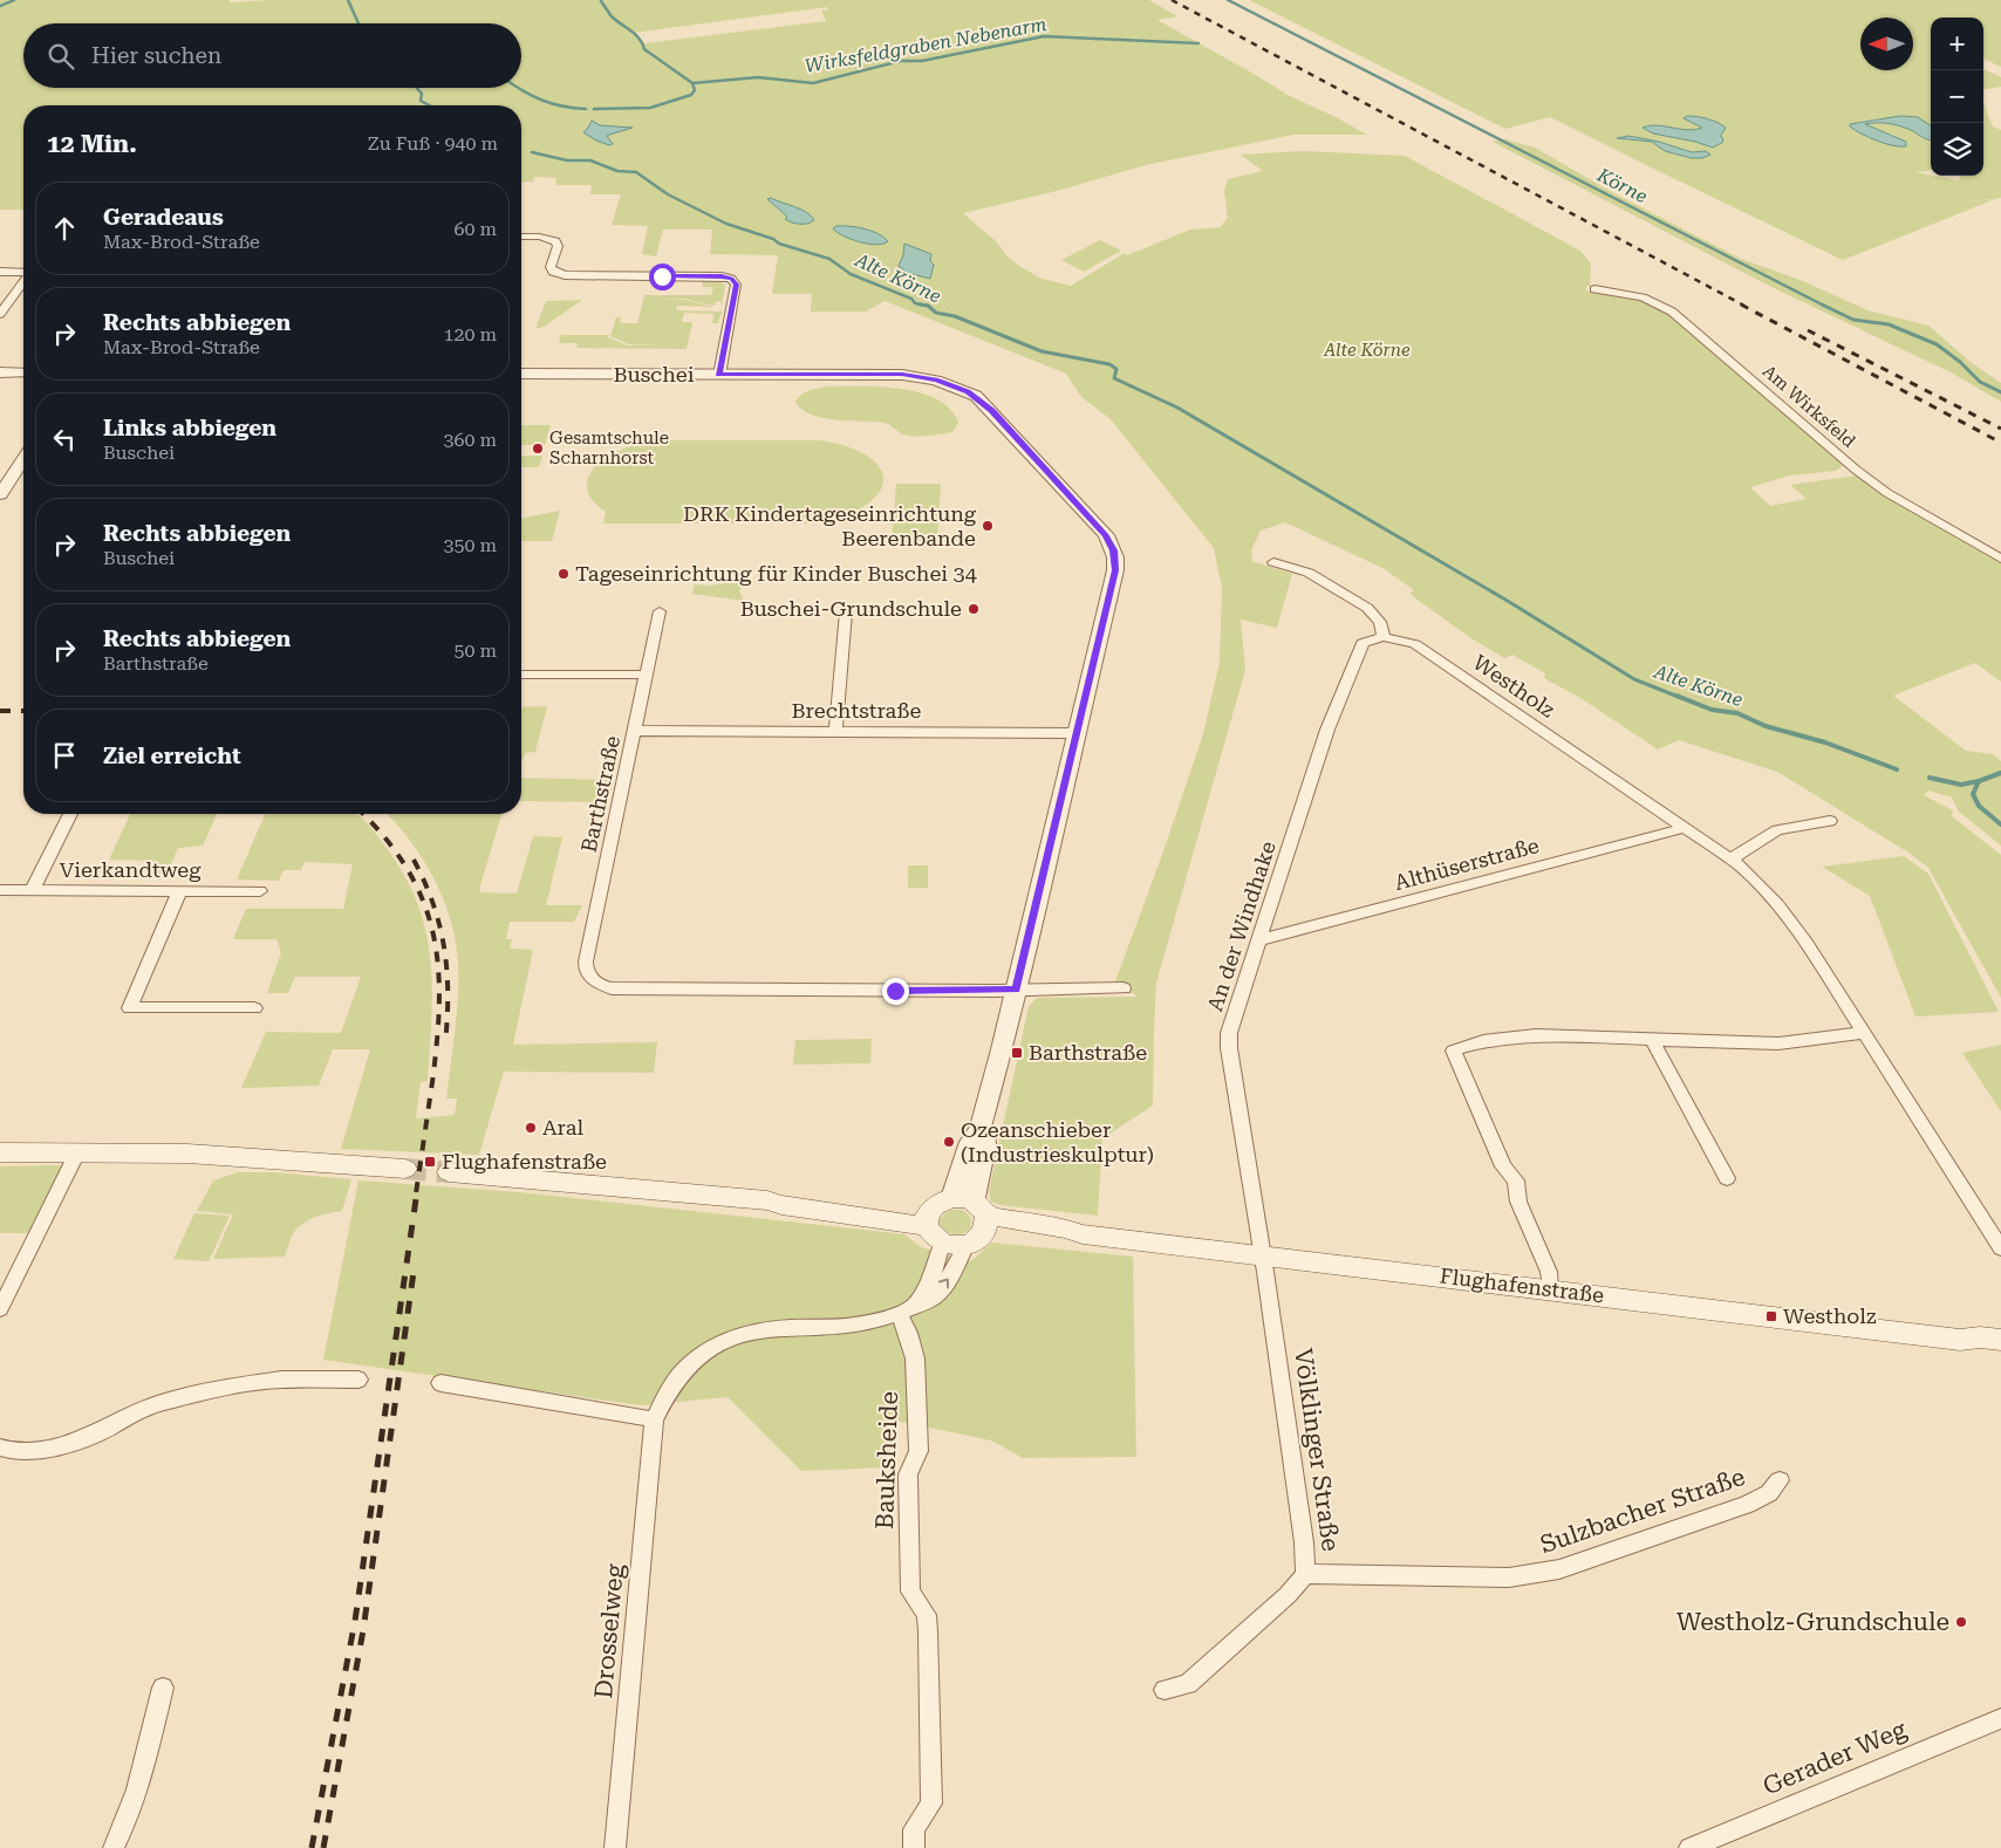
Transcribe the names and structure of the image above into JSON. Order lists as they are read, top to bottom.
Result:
{
  "streets": {
    "main road": ["Flughafenstraße"],
    "street": [
      "Buschei",
      "Am Wirksfeld",
      "Westholz",
      "Brechtstraße",
      "Barthstraße",
      "Althüserstraße",
      "Vierkandtweg",
      "An der Windhake",
      "Völklinger Straße",
      "Bauksheide",
      "Sulzbacher Straße",
      "Drosselweg",
      "Gerader Weg"
    ]
  },
  "crossings": [
    ["Buschei", "Brechtstraße"],
    ["Buschei", "Barthstraße"],
    ["Buschei", "Flughafenstraße"],
    ["Buschei", "Drosselweg"],
    ["Westholz", "Althüserstraße"],
    ["Westholz", "An der Windhake"],
    ["Brechtstraße", "Barthstraße"],
    ["Althüserstraße", "An der Windhake"],
    ["An der Windhake", "Flughafenstraße"],
    ["An der Windhake", "Völklinger Straße"],
    ["Flughafenstraße", "Völklinger Straße"],
    ["Flughafenstraße", "Drosselweg"],
    ["Völklinger Straße", "Sulzbacher Straße"],
    ["Bauksheide", "Drosselweg"]
  ],
  "water": ["Wirksfeldgraben Nebenarm", "Körne", "Alte Körne"],
  "parks": ["Alte Körne"],
  "places": {
    "other": [
      "Gesamtschule Scharnhorst",
      "DRK Kindertageseinrichtung Beerenbande",
      "Tageseinrichtung für Kinder Buschei 34",
      "Buschei-Grundschule",
      "Aral",
      "Ozeanschieber (Industrieskulptur)",
      "Westholz-Grundschule"
    ],
    "transit": ["Barthstraße", "Flughafenstraße", "Westholz"]
  },
  "north": "left",
  "page": {
    "map_buttons": ["+", "−"],
    "search": "Hier suchen",
    "heading": ["12 Min.", "Zu Fuß · 940 m"],
    "list": [
      ["Geradeaus", "Max-Brod-Straße", "60 m"],
      ["Rechts abbiegen", "Max-Brod-Straße", "120 m"],
      ["Links abbiegen", "Buschei", "360 m"],
      ["Rechts abbiegen", "Buschei", "350 m"],
      ["Rechts abbiegen", "Barthstraße", "50 m"],
      "Ziel erreicht"
    ]
  }
}
